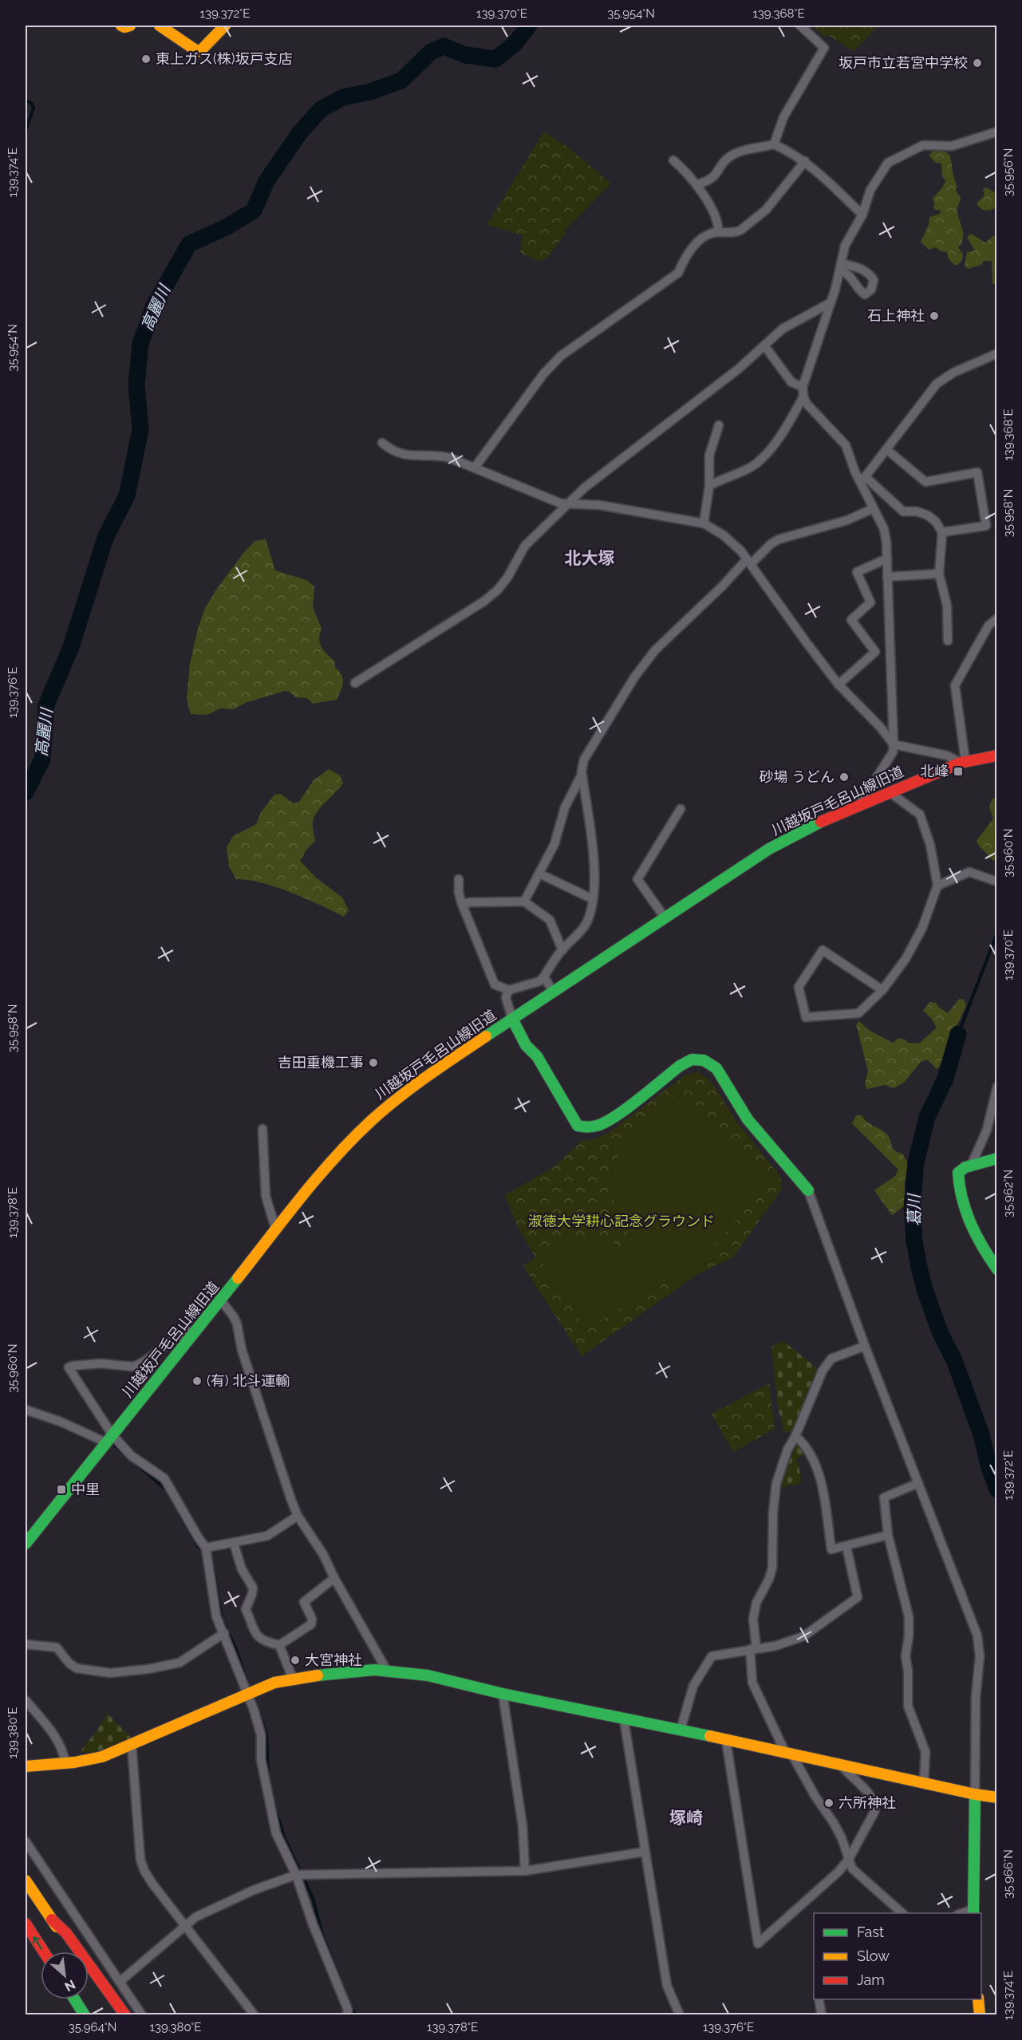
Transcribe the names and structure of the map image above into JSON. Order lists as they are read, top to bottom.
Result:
{
  "streets": {
    "main road": ["川越坂戸毛呂山線旧道"]
  },
  "districts": ["北大塚", "塚崎"],
  "water": ["高麗川", "葛川"],
  "parks": ["淑徳大学耕心記念グラウンド"],
  "places": {
    "other": [
      "東上ガス(株)坂戸支店",
      "坂戸市立若宮中学校",
      "石上神社",
      "砂場 うどん",
      "吉田重機工事",
      "(有) 北斗運輸",
      "大宮神社",
      "六所神社"
    ],
    "transit": ["北峰", "中里"]
  },
  "legend": ["Fast", "Slow", "Jam"],
  "north": "bottom right",
  "coordinates": [
    "139.372°E",
    "139.370°E",
    "35.954°N",
    "139.368°E",
    "139.374°E",
    "35.956°N",
    "35.958°N",
    "139.376°E",
    "35.960°N",
    "35.962°N",
    "139.378°E",
    "139.380°E",
    "35.966°N",
    "35.964°N"
  ]
}
